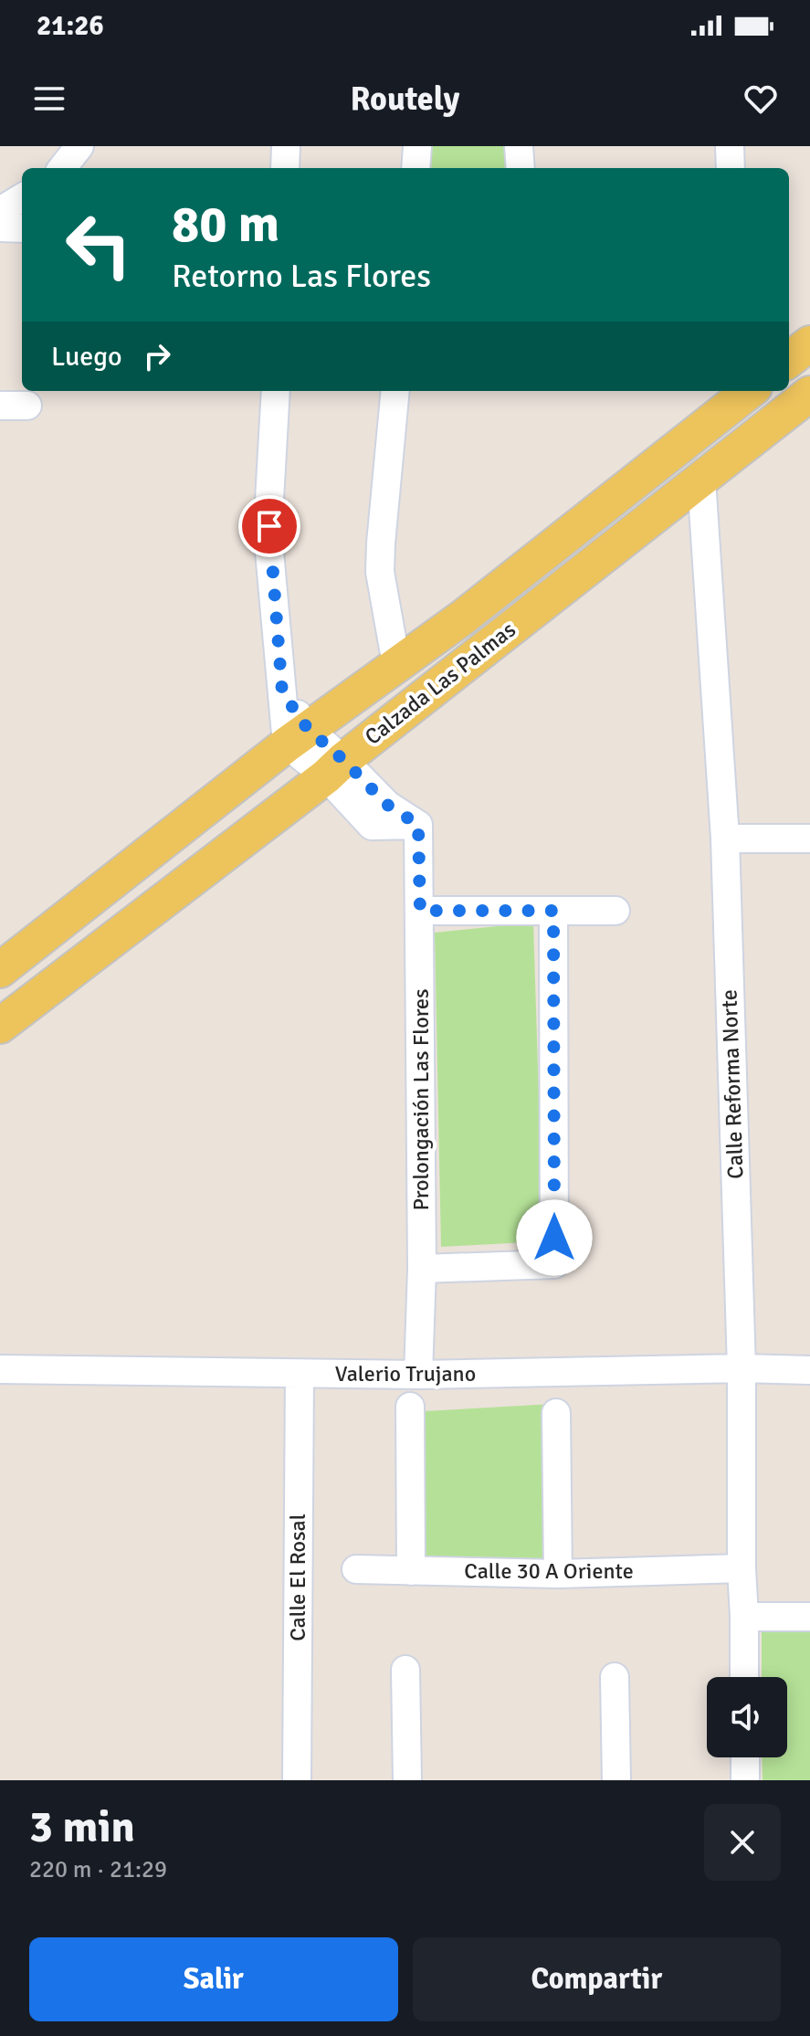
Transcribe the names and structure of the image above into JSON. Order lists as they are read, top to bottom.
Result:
{
  "streets": {
    "main road": ["Calzada Las Palmas"],
    "street": [
      "Calle Reforma Norte",
      "Prolongación Las Flores",
      "Valerio Trujano",
      "Calle 30 A Oriente",
      "Calle El Rosal"
    ]
  },
  "crossings": [
    ["Calzada Las Palmas", "Calle Reforma Norte"],
    ["Calzada Las Palmas", "Prolongación Las Flores"],
    ["Calle Reforma Norte", "Valerio Trujano"],
    ["Calle Reforma Norte", "Calle 30 A Oriente"],
    ["Prolongación Las Flores", "Valerio Trujano"],
    ["Valerio Trujano", "Calle El Rosal"]
  ],
  "page": {
    "status": "21:26",
    "header": "Routely",
    "turn": ["80 m", "Retorno Las Flores"],
    "then": "Luego",
    "heading": ["3 min", "220 m · 21:29"],
    "buttons": ["Salir", "Compartir"]
  }
}
